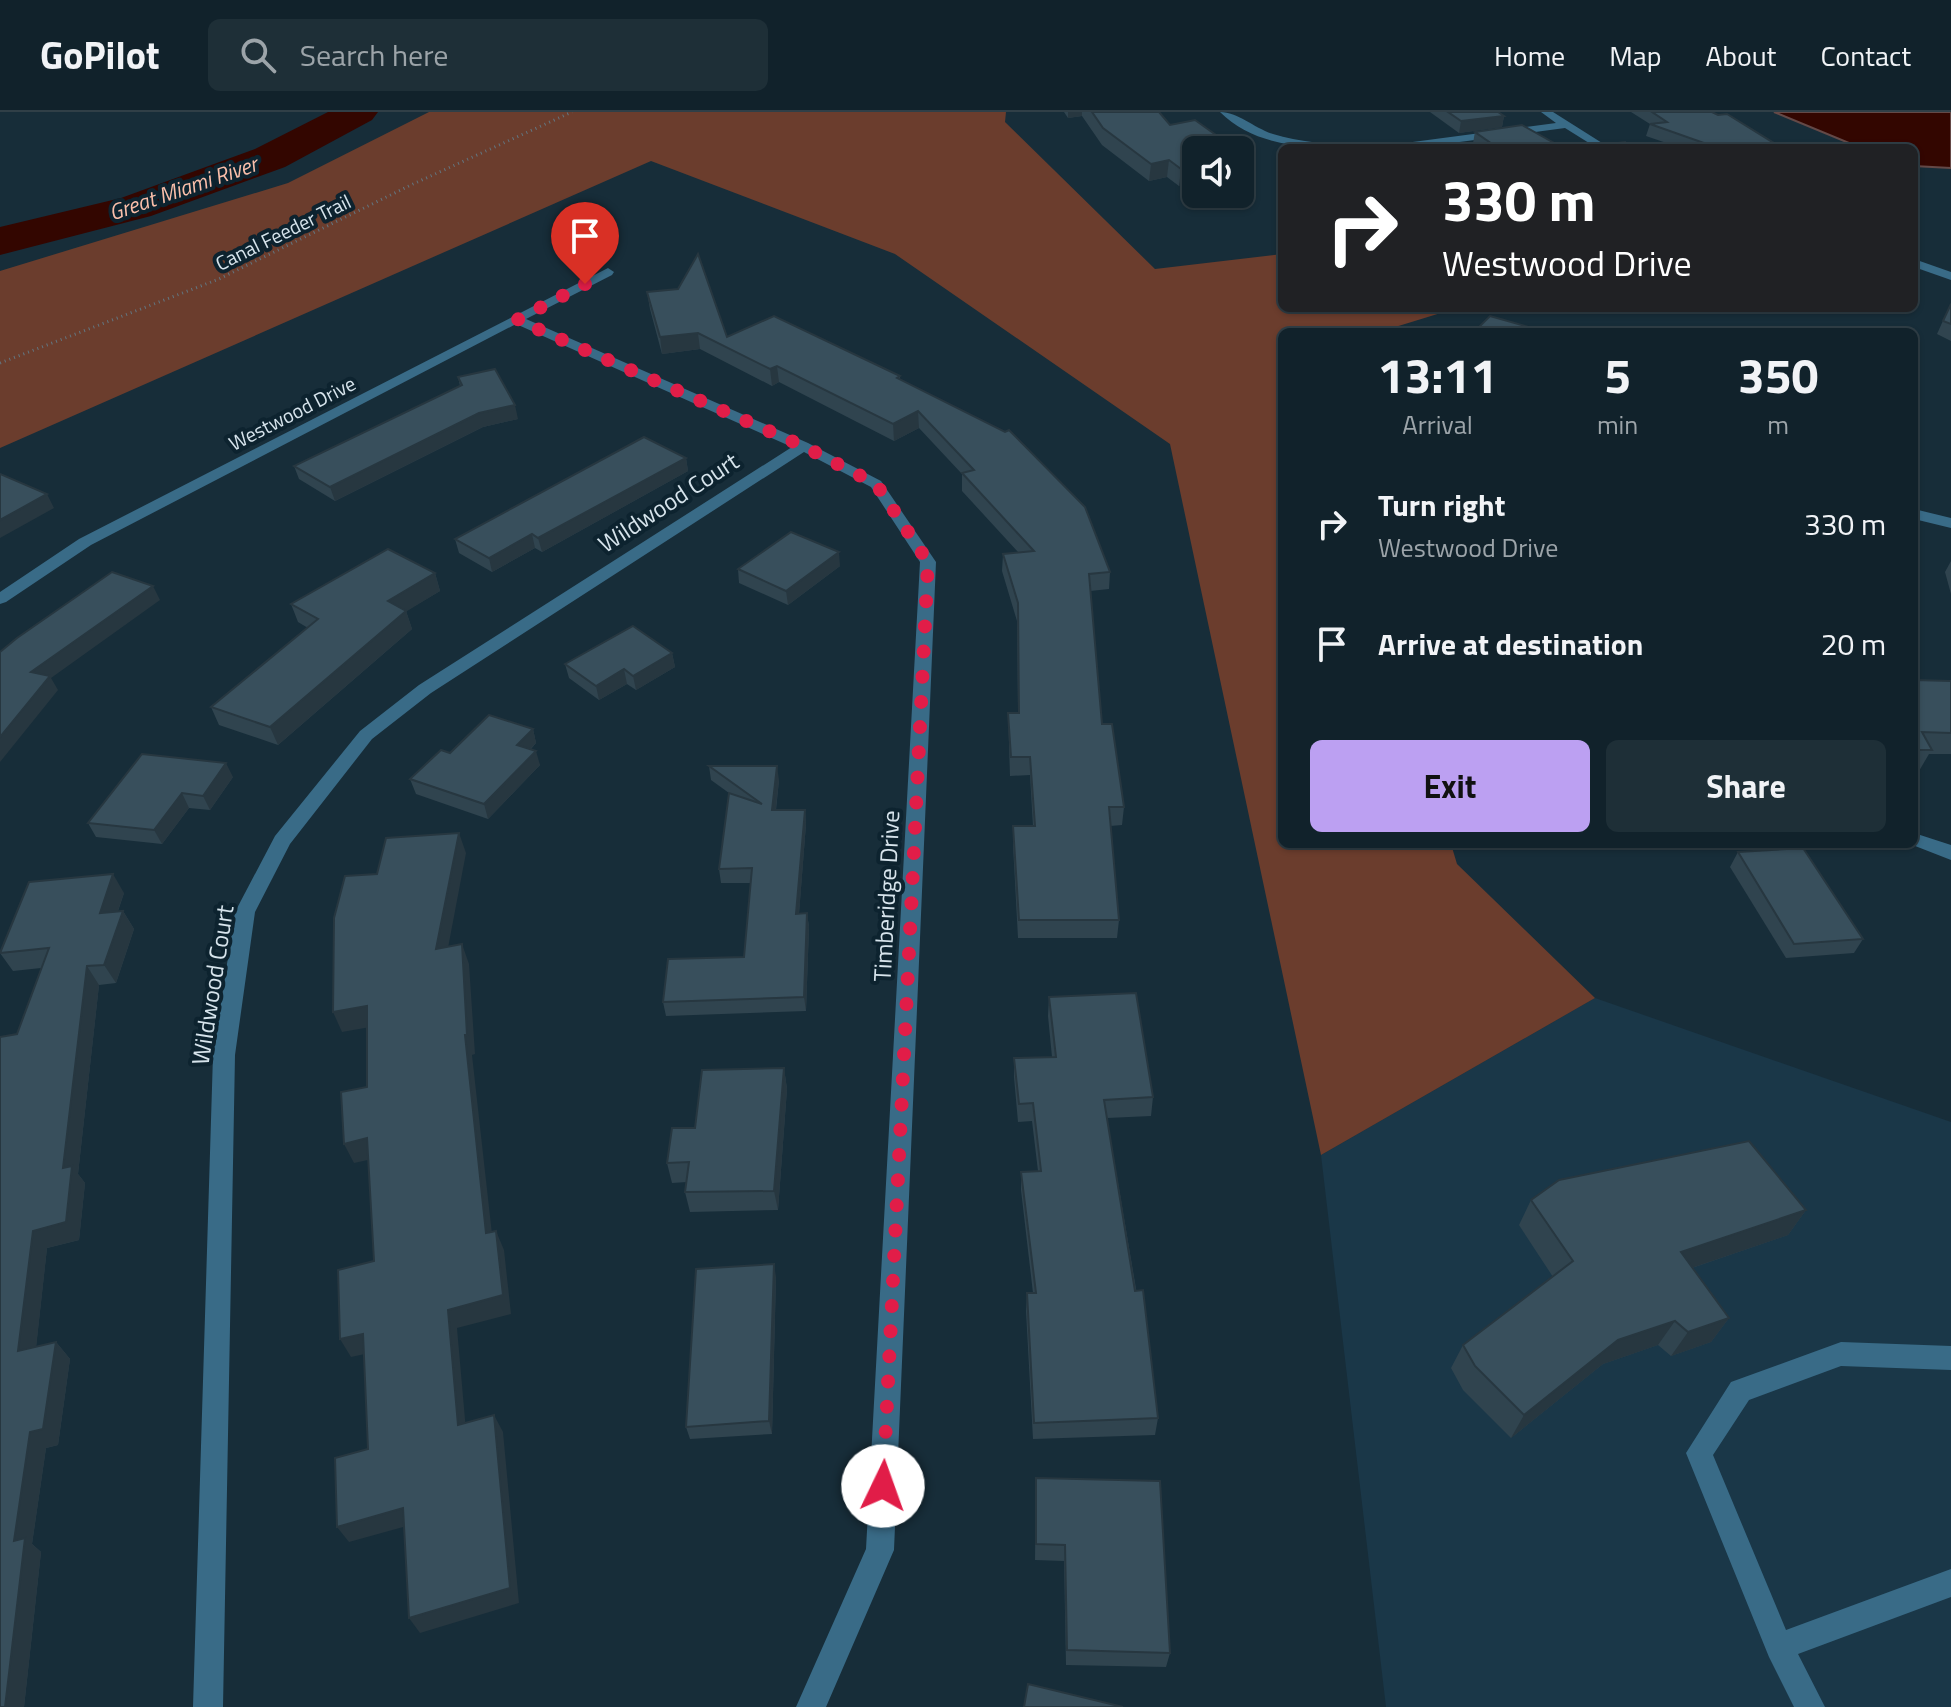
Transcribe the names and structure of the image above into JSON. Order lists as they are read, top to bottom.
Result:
{
  "streets": {
    "street": ["Westwood Drive", "Wildwood Court", "Timberidge Drive"],
    "path": ["Canal Feeder Trail"]
  },
  "crossings": [
    ["Westwood Drive", "Timberidge Drive"],
    ["Wildwood Court", "Timberidge Drive"]
  ],
  "water": ["Great Miami River"],
  "page": {
    "header": "GoPilot",
    "search": "Search here",
    "nav": [
      "Home",
      "Map",
      "About",
      "Contact"
    ],
    "turn": ["330 m", "Westwood Drive"],
    "eta": [
      "13:11",
      "Arrival",
      "5",
      "min",
      "350",
      "m"
    ],
    "list": [
      {
        "name": "Turn right",
        "note": "Westwood Drive",
        "value": "330 m"
      },
      {
        "name": "Arrive at destination",
        "value": "20 m"
      }
    ],
    "buttons": ["Exit", "Share"]
  }
}
